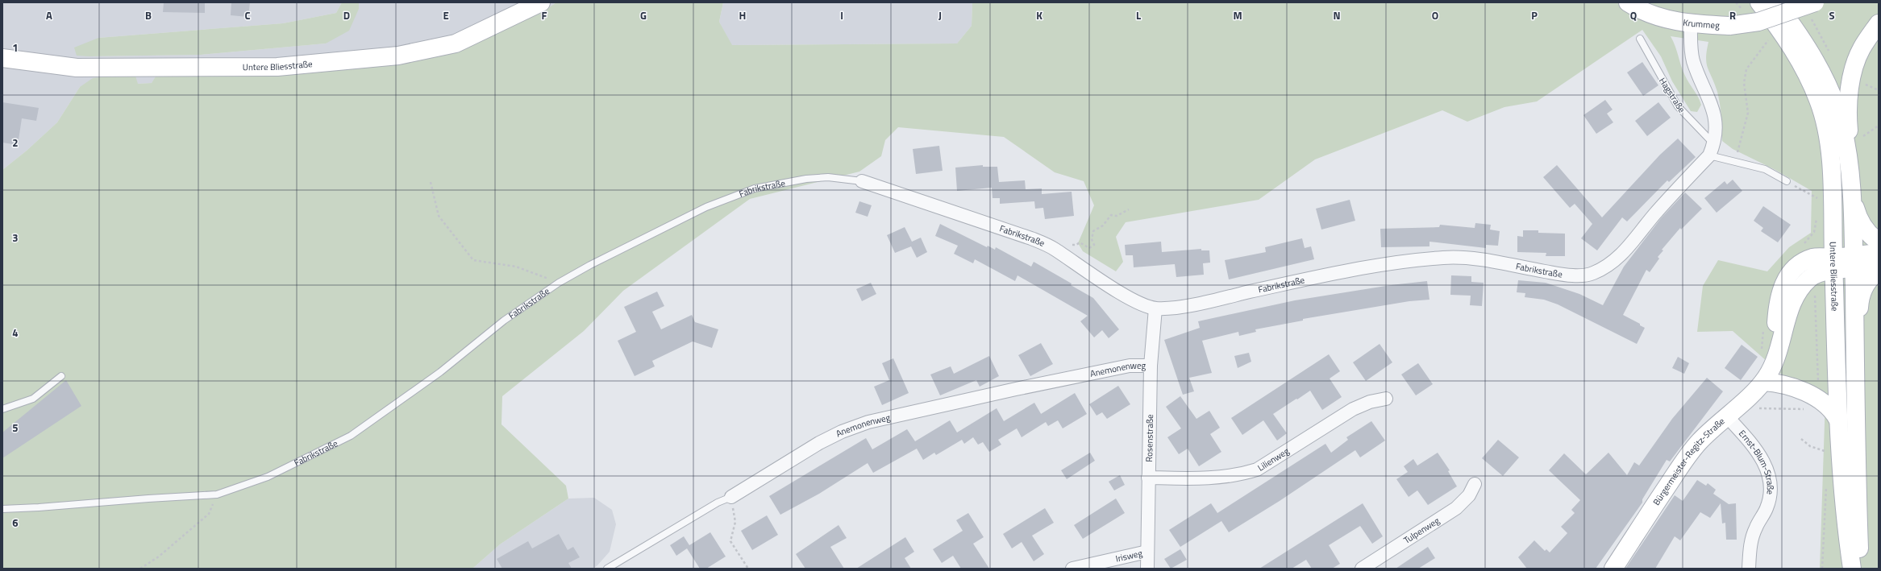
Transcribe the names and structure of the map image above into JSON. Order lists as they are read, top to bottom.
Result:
{
  "streets": {
    "main road": ["Krummeg", "Untere Bliesstraße", "Bürgermeister-Regitz-Straße"],
    "street": [
      "Fabrikstraße",
      "Anemonenweg",
      "Rosenstraße",
      "Lilienweg",
      "Ernst-Blum-Straße",
      "Tulpenweg",
      "Irisweg"
    ],
    "lane": ["Hagstraße"]
  },
  "crossings": [
    ["Hagstraße", "Fabrikstraße"],
    ["Fabrikstraße", "Rosenstraße"],
    ["Anemonenweg", "Rosenstraße"],
    ["Rosenstraße", "Lilienweg"],
    ["Rosenstraße", "Irisweg"],
    ["Bürgermeister-Regitz-Straße", "Ernst-Blum-Straße"]
  ],
  "grid": {
    "columns": [
      "A",
      "B",
      "C",
      "D",
      "E",
      "F",
      "G",
      "H",
      "I",
      "J",
      "K",
      "L",
      "M",
      "N",
      "O",
      "P",
      "Q",
      "R",
      "S"
    ],
    "rows": [
      "1",
      "2",
      "3",
      "4",
      "5",
      "6"
    ]
  }
}
